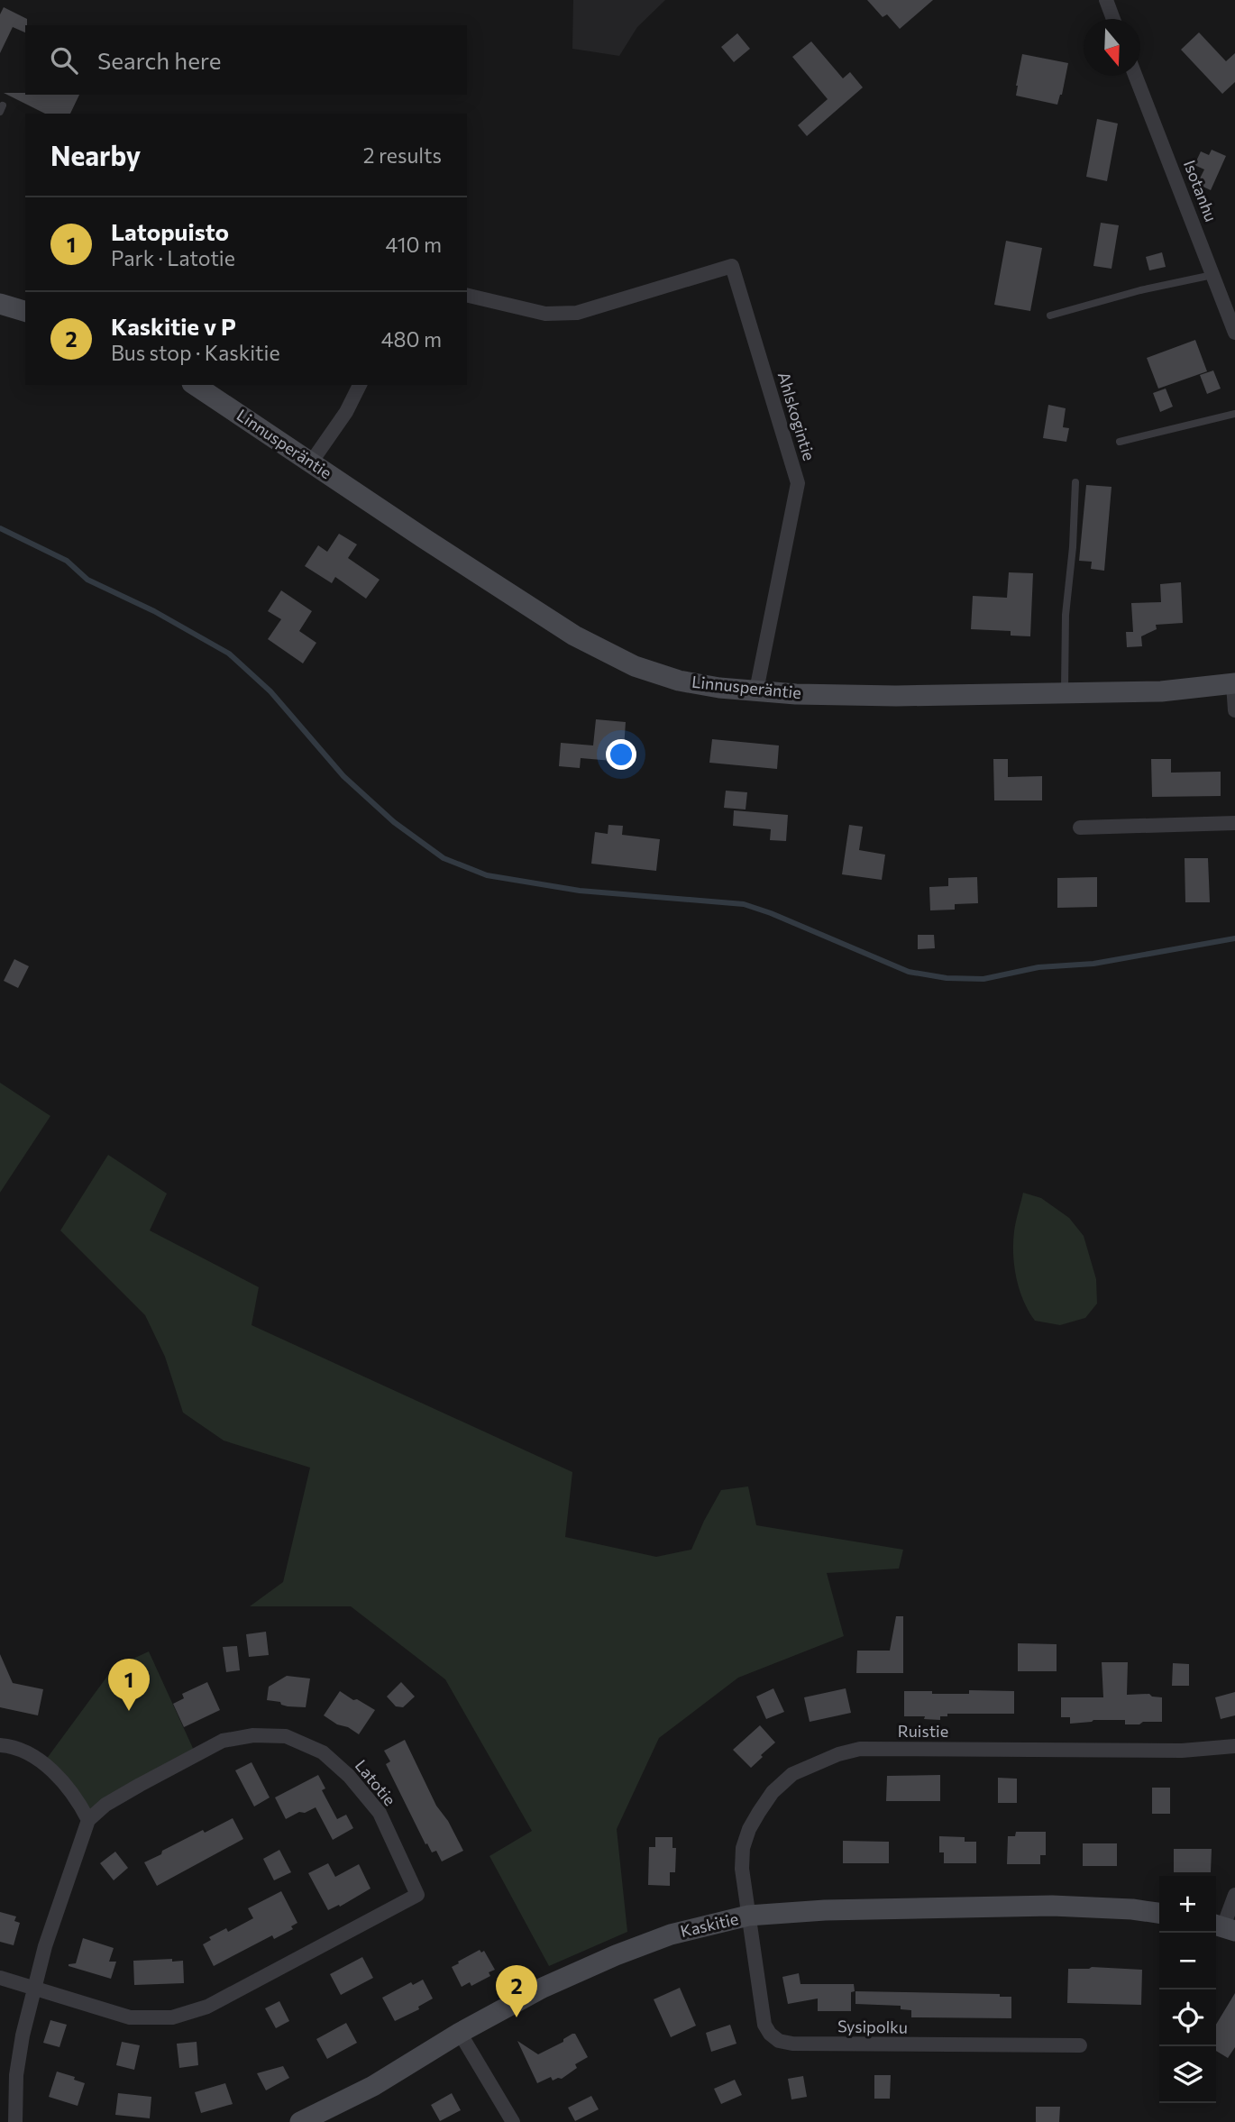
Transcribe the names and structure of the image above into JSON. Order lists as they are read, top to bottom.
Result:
{
  "streets": {
    "street": [
      "Isotanhu",
      "Ahlskogintie",
      "Linnusperäntie",
      "Ruistie",
      "Latotie",
      "Kaskitie",
      "Sysipolku"
    ]
  },
  "crossings": [
    ["Ahlskogintie", "Linnusperäntie"],
    ["Ruistie", "Kaskitie"],
    ["Ruistie", "Sysipolku"],
    ["Kaskitie", "Sysipolku"]
  ],
  "north": "bottom",
  "page": {
    "search": "Search here",
    "heading": ["Nearby", "2 results"],
    "list": [
      {
        "mark": "1",
        "name": "Latopuisto",
        "note": "Park · Latotie",
        "value": "410 m"
      },
      {
        "mark": "2",
        "name": "Kaskitie v P",
        "note": "Bus stop · Kaskitie",
        "value": "480 m"
      }
    ],
    "pins": ["1", "2"],
    "map_buttons": ["+", "−"]
  }
}
